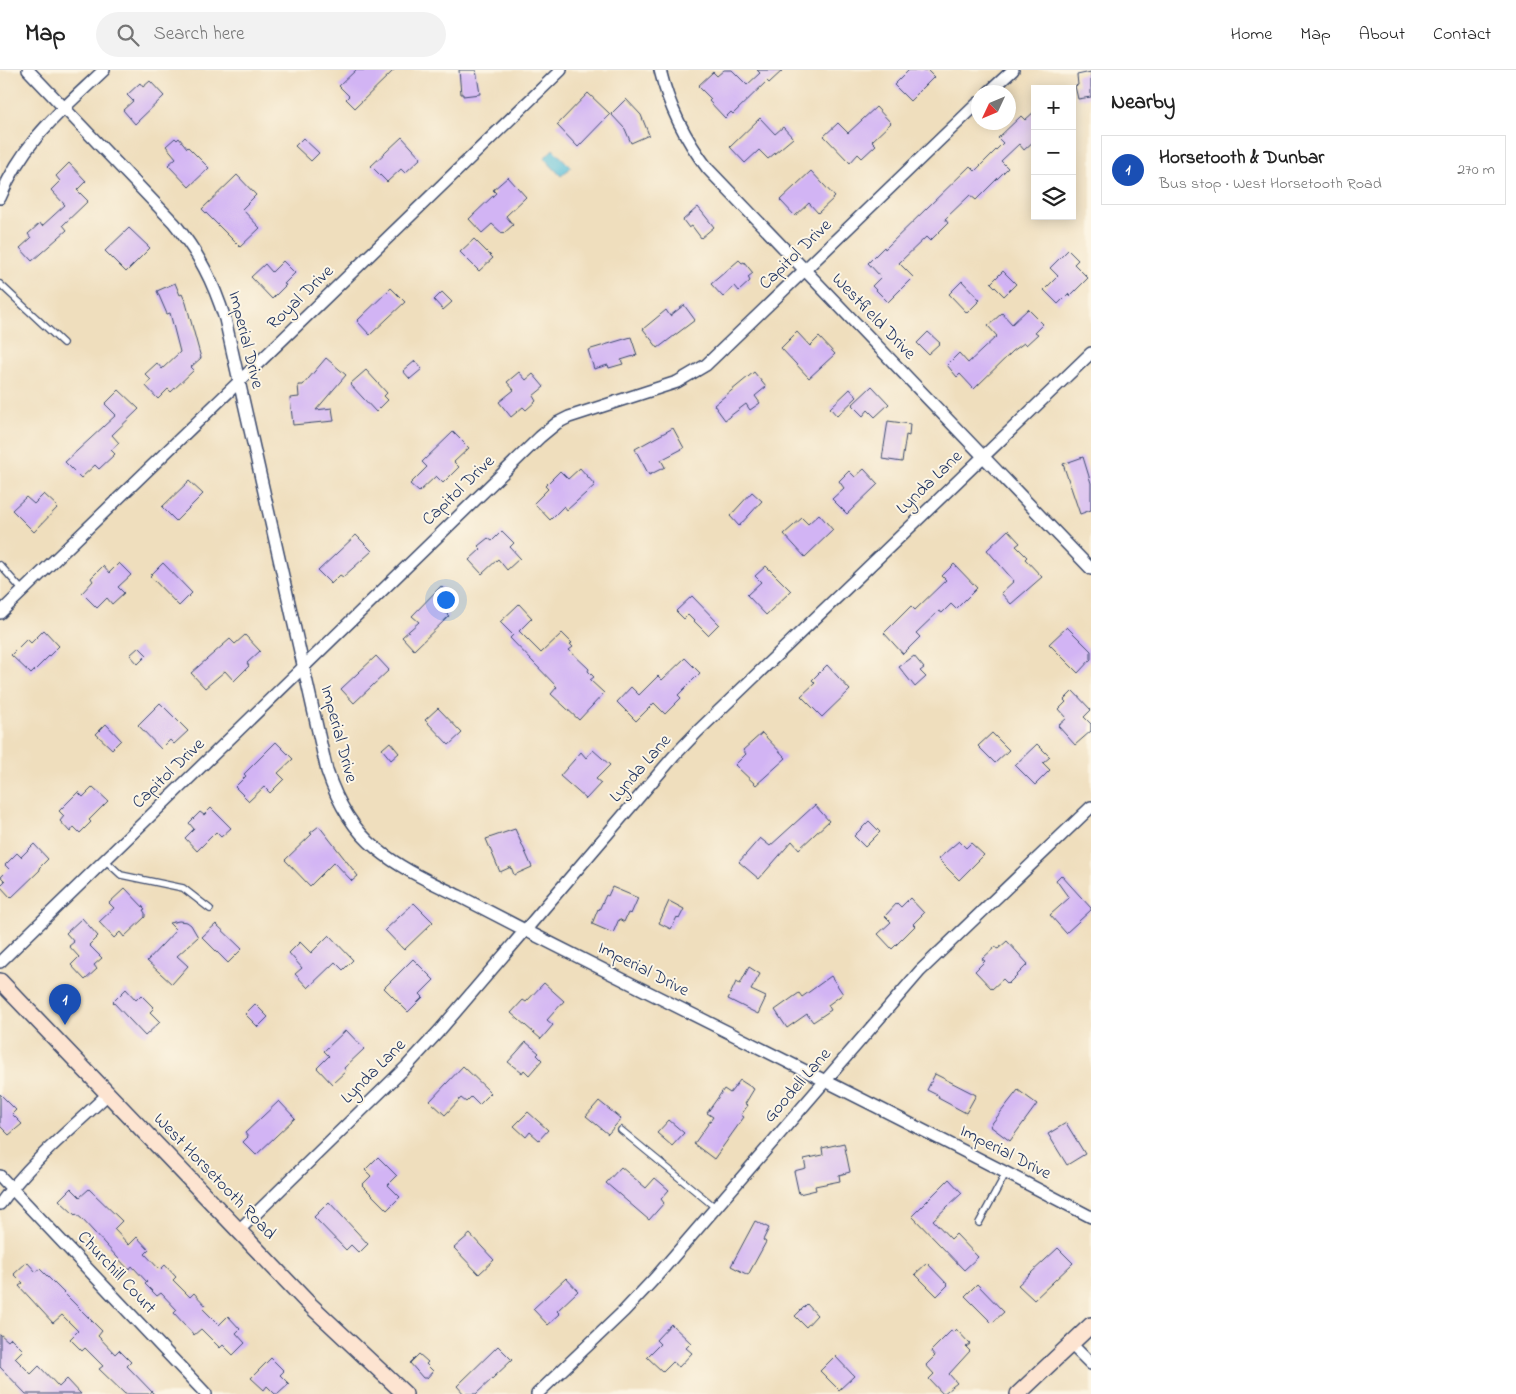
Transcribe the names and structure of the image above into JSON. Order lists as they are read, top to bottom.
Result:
{
  "streets": {
    "main road": ["West Horsetooth Road"],
    "street": [
      "Capitol Drive",
      "Royal Drive",
      "Westfield Drive",
      "Imperial Drive",
      "Lynda Lane",
      "Goodell Lane",
      "Churchill Court"
    ]
  },
  "crossings": [
    ["Capitol Drive", "Westfield Drive"],
    ["Capitol Drive", "Imperial Drive"],
    ["Royal Drive", "Imperial Drive"],
    ["Westfield Drive", "Lynda Lane"],
    ["Imperial Drive", "Lynda Lane"],
    ["Imperial Drive", "Goodell Lane"],
    ["Lynda Lane", "West Horsetooth Road"]
  ],
  "north": "bottom left",
  "page": {
    "header": "Map",
    "search": "Search here",
    "nav": [
      "Home",
      "Map",
      "About",
      "Contact"
    ],
    "heading": "Nearby",
    "map_buttons": ["+", "−"],
    "list": [
      {
        "mark": "1",
        "name": "Horsetooth & Dunbar",
        "note": "Bus stop · West Horsetooth Road",
        "value": "270 m"
      }
    ],
    "pins": "1"
  }
}
